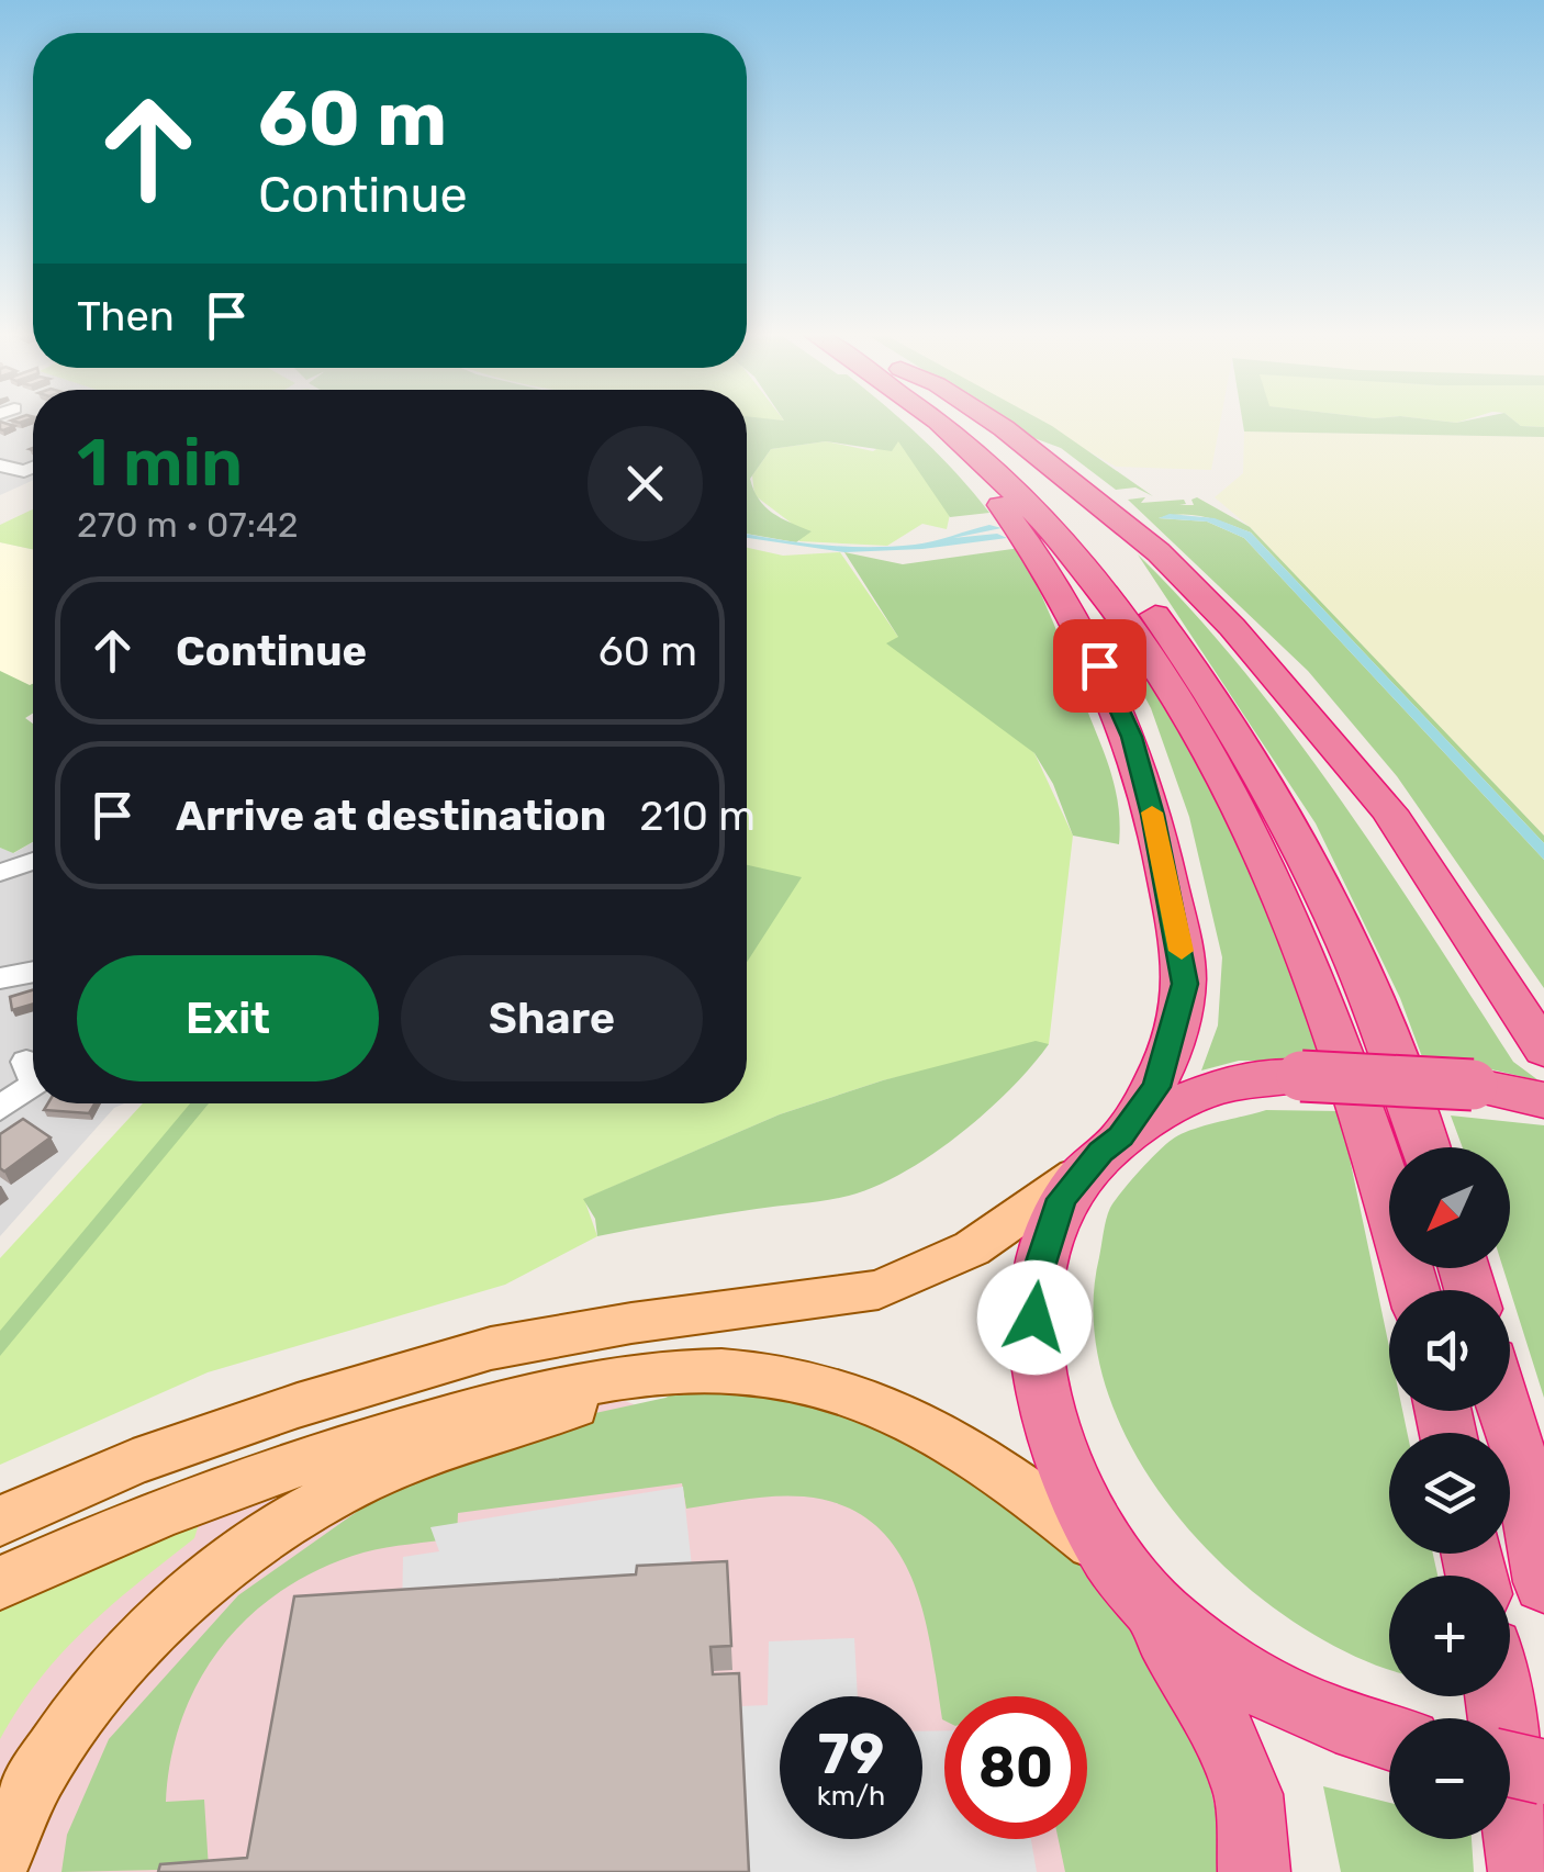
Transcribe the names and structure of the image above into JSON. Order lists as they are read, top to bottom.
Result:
{
  "north": "bottom left",
  "page": {
    "turn": ["60 m", "Continue"],
    "then": "Then",
    "heading": ["1 min", "270 m · 07:42"],
    "list": [
      {
        "name": "Continue",
        "value": "60 m"
      },
      {
        "name": "Arrive at destination",
        "value": "210 m"
      }
    ],
    "buttons": ["Exit", "Share"],
    "map_buttons": ["+", "−"],
    "speed": "79 km/h",
    "limit": "80"
  }
}
